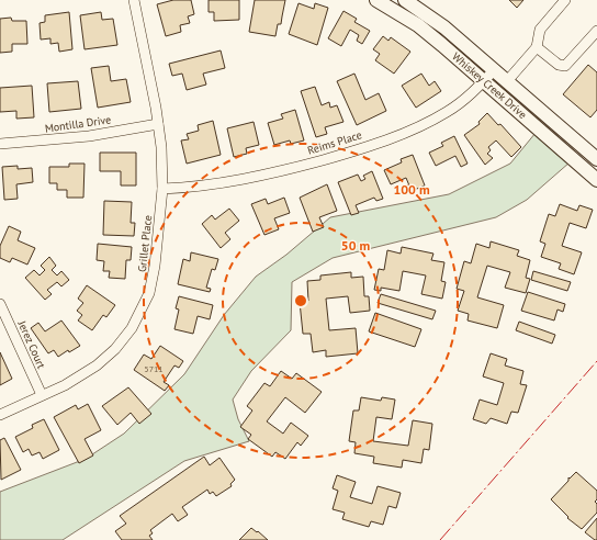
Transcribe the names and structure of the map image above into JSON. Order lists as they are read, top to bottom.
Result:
{
  "streets": {
    "street": [
      "Whiskey Creek Drive",
      "Montilla Drive",
      "Reims Place",
      "Grillet Place",
      "Jerez Court"
    ]
  },
  "crossings": [
    ["Whiskey Creek Drive", "Reims Place"],
    ["Montilla Drive", "Grillet Place"],
    ["Reims Place", "Grillet Place"],
    ["Grillet Place", "Jerez Court"]
  ],
  "house_numbers": ["5711"],
  "rings": ["100 m", "50 m"]
}
